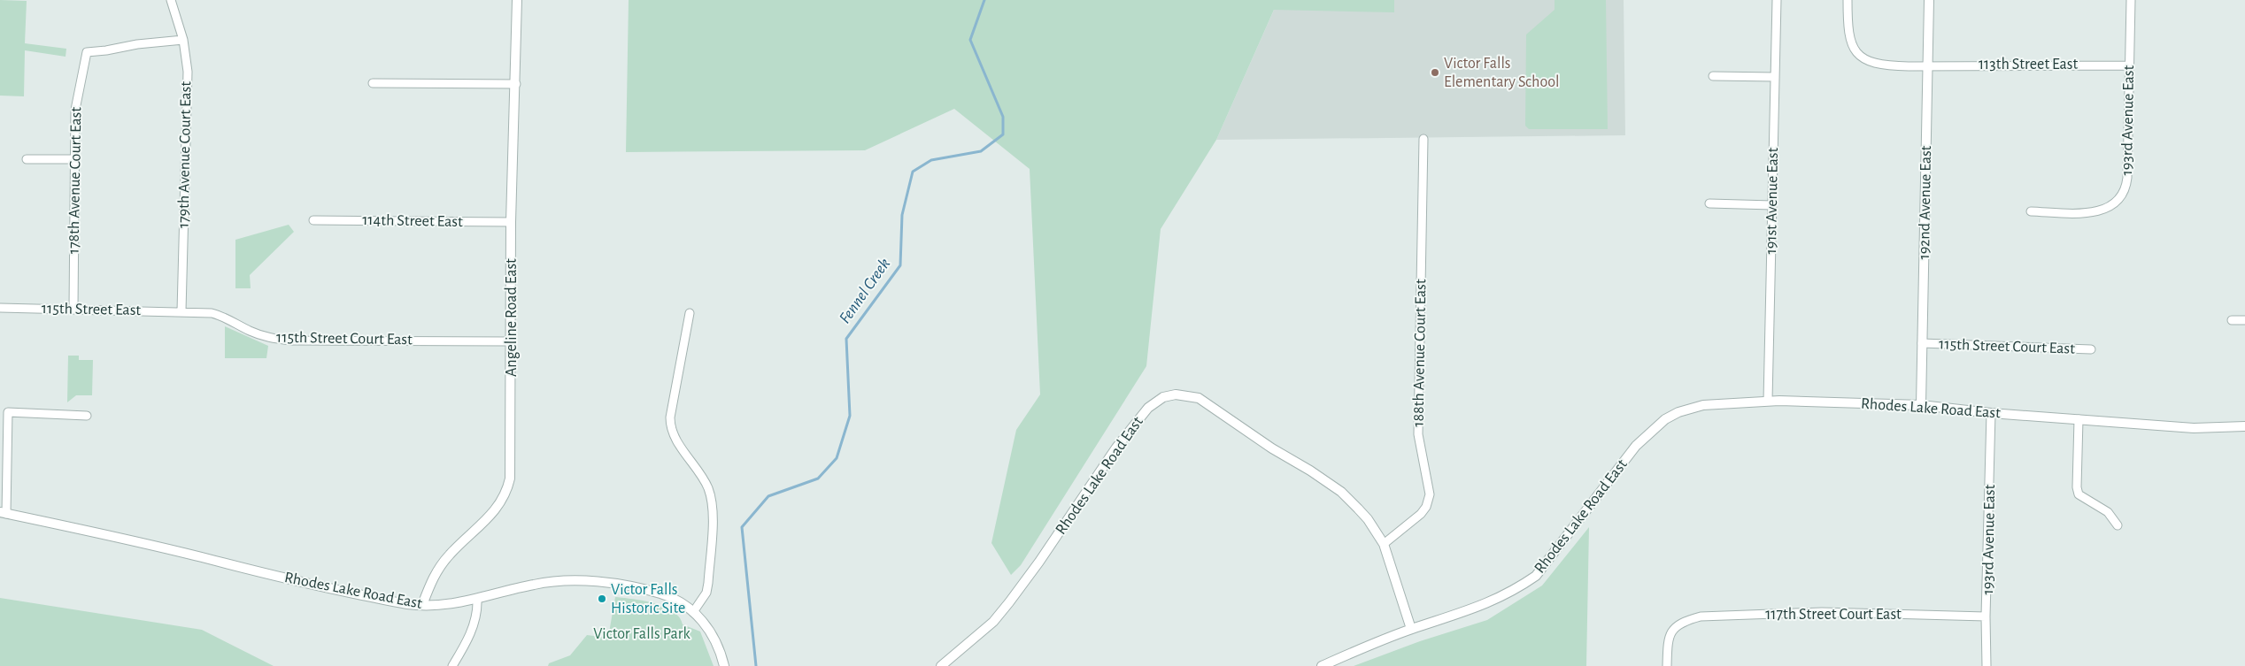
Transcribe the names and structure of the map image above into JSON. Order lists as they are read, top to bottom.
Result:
{
  "streets": {
    "street": [
      "113th Street East",
      "193rd Avenue East",
      "179th Avenue Court East",
      "178th Avenue Court East",
      "191st Avenue East",
      "192nd Avenue East",
      "114th Street East",
      "115th Street East",
      "Angeline Road East",
      "115th Street Court East",
      "188th Avenue Court East",
      "Rhodes Lake Road East",
      "117th Street Court East"
    ]
  },
  "crossings": [
    ["113th Street East", "193rd Avenue East"],
    ["113th Street East", "192nd Avenue East"],
    ["193rd Avenue East", "Rhodes Lake Road East"],
    ["193rd Avenue East", "117th Street Court East"],
    ["179th Avenue Court East", "178th Avenue Court East"],
    ["179th Avenue Court East", "115th Street East"],
    ["179th Avenue Court East", "115th Street Court East"],
    ["178th Avenue Court East", "115th Street East"],
    ["191st Avenue East", "Rhodes Lake Road East"],
    ["192nd Avenue East", "115th Street Court East"],
    ["192nd Avenue East", "Rhodes Lake Road East"],
    ["114th Street East", "Angeline Road East"],
    ["115th Street East", "115th Street Court East"],
    ["Angeline Road East", "115th Street Court East"],
    ["Angeline Road East", "Rhodes Lake Road East"],
    ["188th Avenue Court East", "Rhodes Lake Road East"]
  ],
  "water": ["Fennel Creek"],
  "parks": ["Victor Falls Park"],
  "places": ["Victor Falls Elementary School", "Victor Falls Historic Site"]
}
